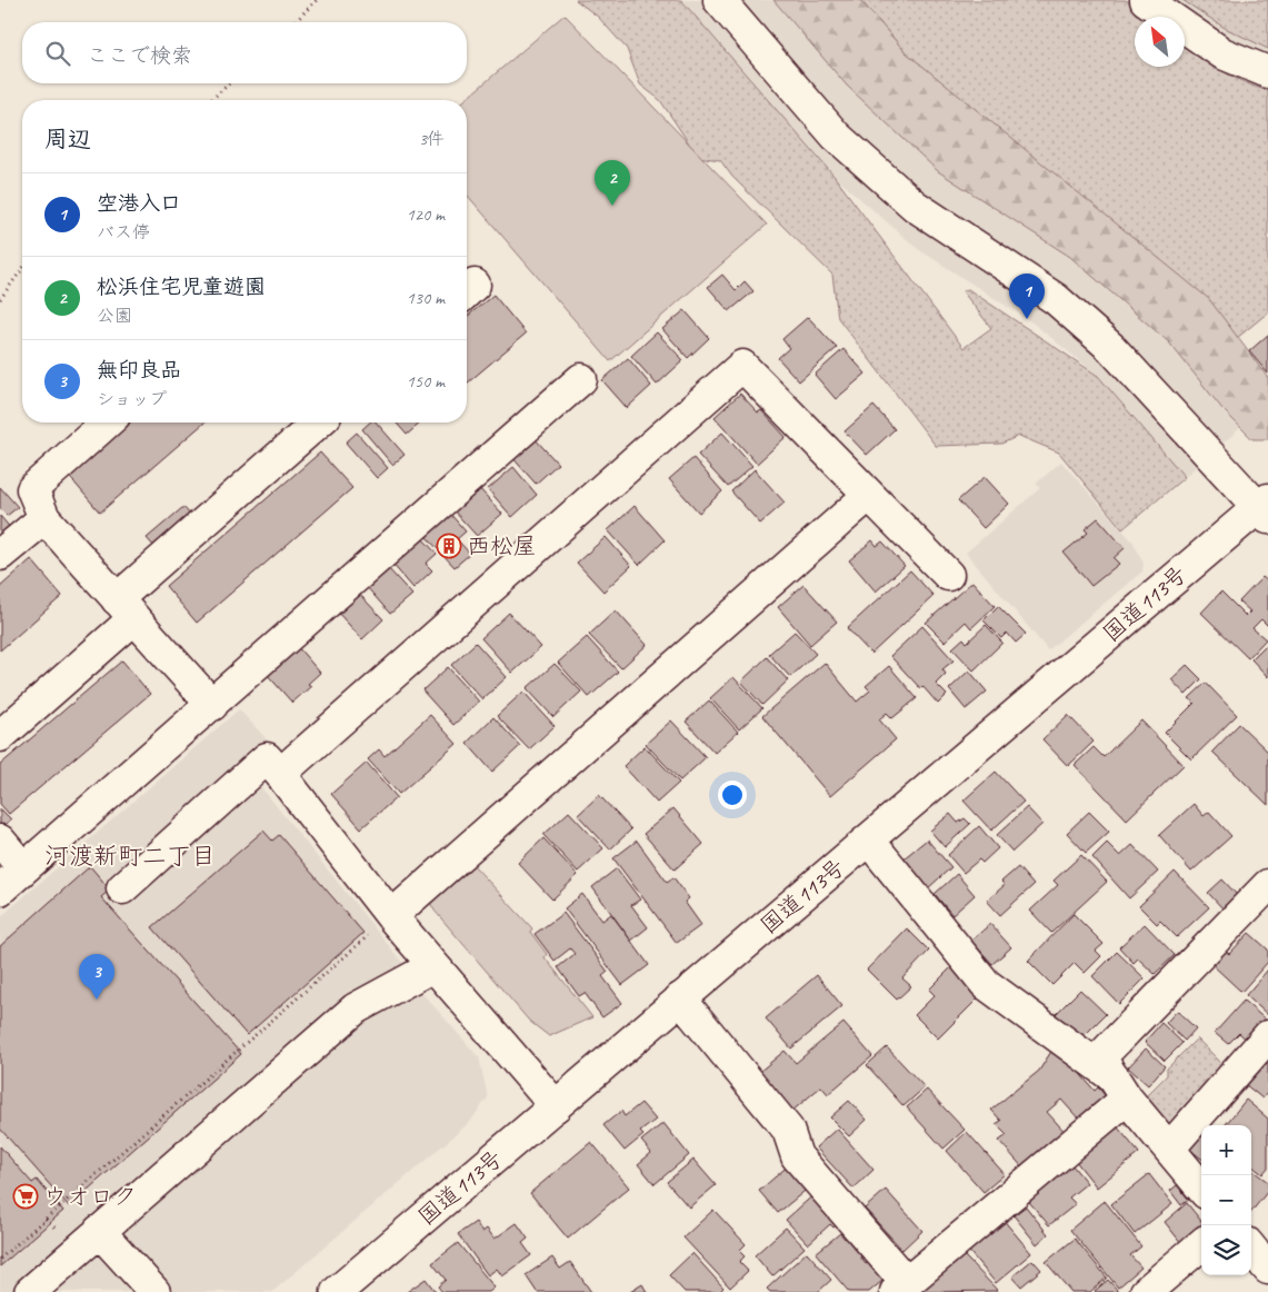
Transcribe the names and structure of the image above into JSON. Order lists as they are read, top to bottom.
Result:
{
  "streets": {
    "main road": ["国道113号"]
  },
  "districts": ["河渡新町二丁目"],
  "places": {
    "building": ["西松屋"],
    "supermarket": ["ウオロク"]
  },
  "north": "top left",
  "page": {
    "search": "ここで検索",
    "heading": ["周辺", "3件"],
    "pins": ["2", "1", "3"],
    "list": [
      {
        "mark": "1",
        "name": "空港入口",
        "note": "バス停",
        "value": "120 m"
      },
      {
        "mark": "2",
        "name": "松浜住宅児童遊園",
        "note": "公園",
        "value": "130 m"
      },
      {
        "mark": "3",
        "name": "無印良品",
        "note": "ショップ",
        "value": "150 m"
      }
    ],
    "map_buttons": ["+", "−"]
  }
}
